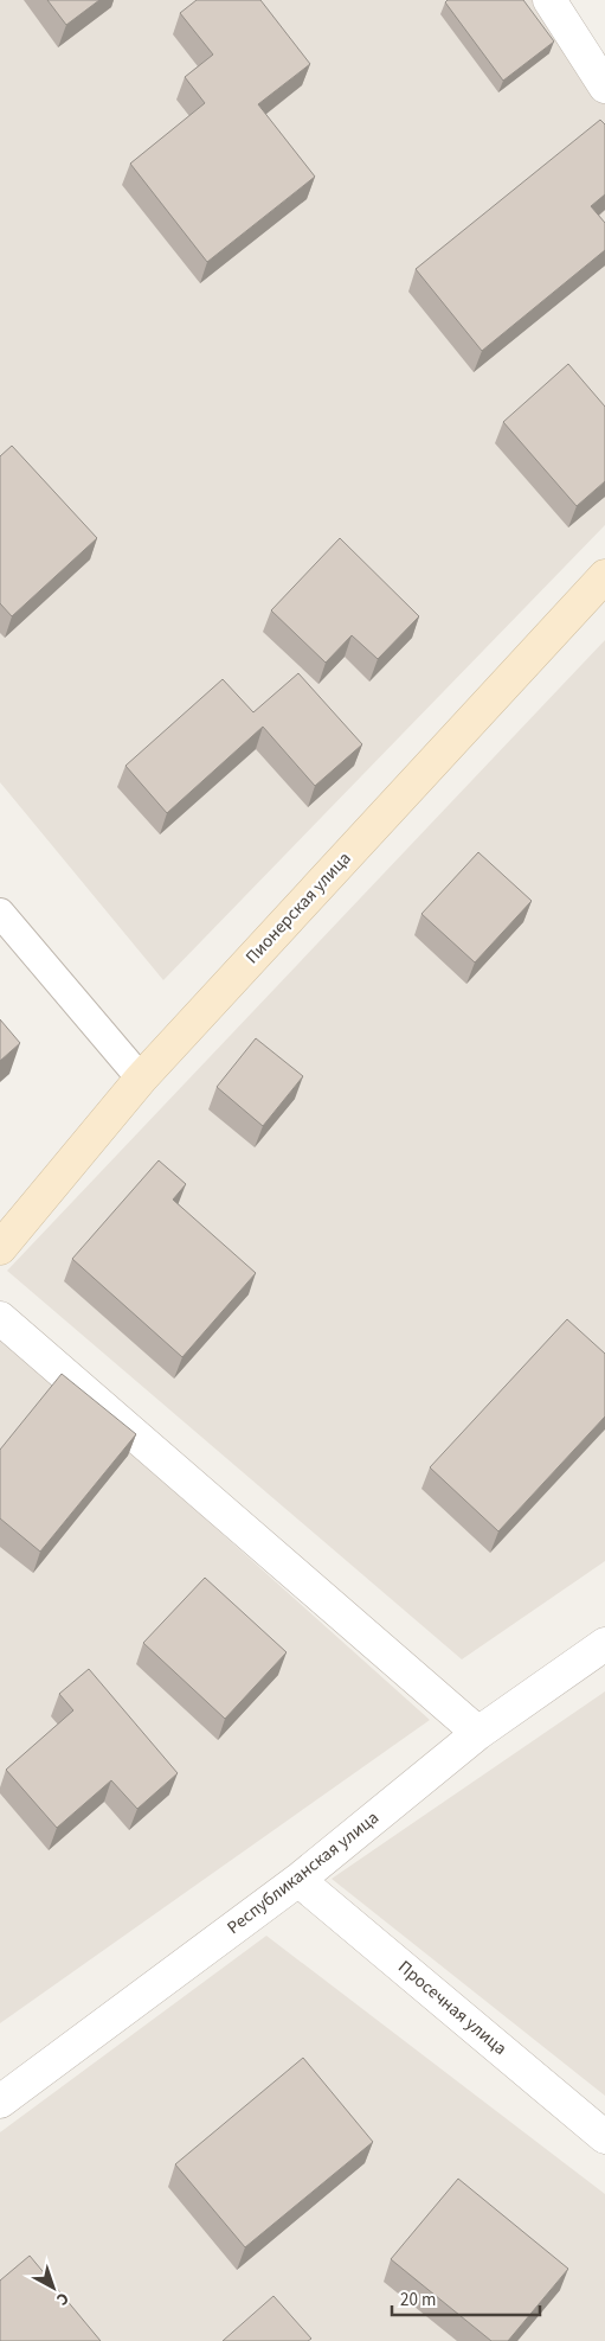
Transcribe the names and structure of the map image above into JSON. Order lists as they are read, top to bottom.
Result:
{
  "streets": {
    "street": ["Пионерская улица", "Республиканская улица", "Просечная улица"]
  },
  "crossings": [
    ["Республиканская улица", "Просечная улица"]
  ],
  "scale_bar": "20 m",
  "north": "bottom right"
}
